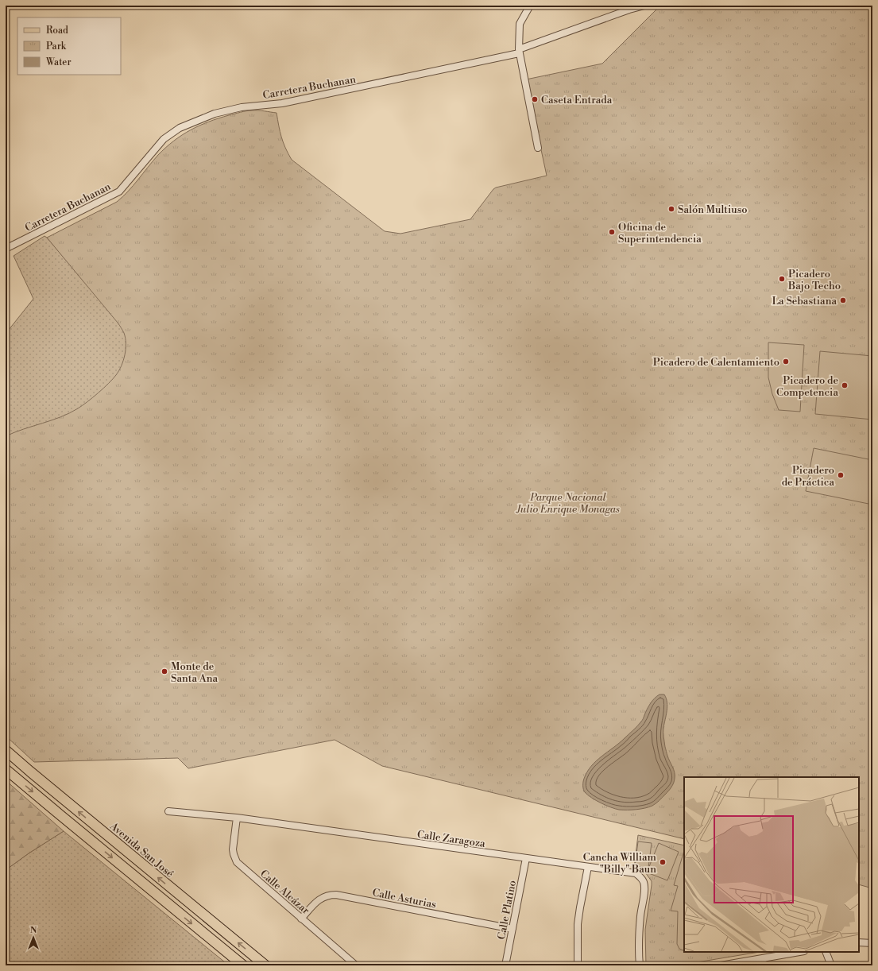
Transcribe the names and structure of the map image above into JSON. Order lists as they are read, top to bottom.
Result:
{
  "streets": {
    "main road": ["Avenida San José"],
    "street": [
      "Carretera Buchanan",
      "Calle Zaragoza",
      "Calle Alcázar",
      "Calle Asturias",
      "Calle Platino"
    ]
  },
  "crossings": [
    ["Calle Zaragoza", "Calle Alcázar"],
    ["Calle Zaragoza", "Calle Platino"],
    ["Calle Alcázar", "Calle Asturias"],
    ["Calle Asturias", "Calle Platino"]
  ],
  "parks": ["Parque Nacional Julio Enrique Monagas"],
  "places": [
    "Caseta Entrada",
    "Salón Multiuso",
    "Oficina de Superintendencia",
    "Picadero Bajo Techo",
    "La Sebastiana",
    "Picadero de Calentamiento",
    "Picadero de Competencia",
    "Picadero de Práctica",
    "Monte de Santa Ana",
    "Cancha William \"Billy\" Baun"
  ],
  "legend": ["Road", "Park", "Water"],
  "north": "top"
}
